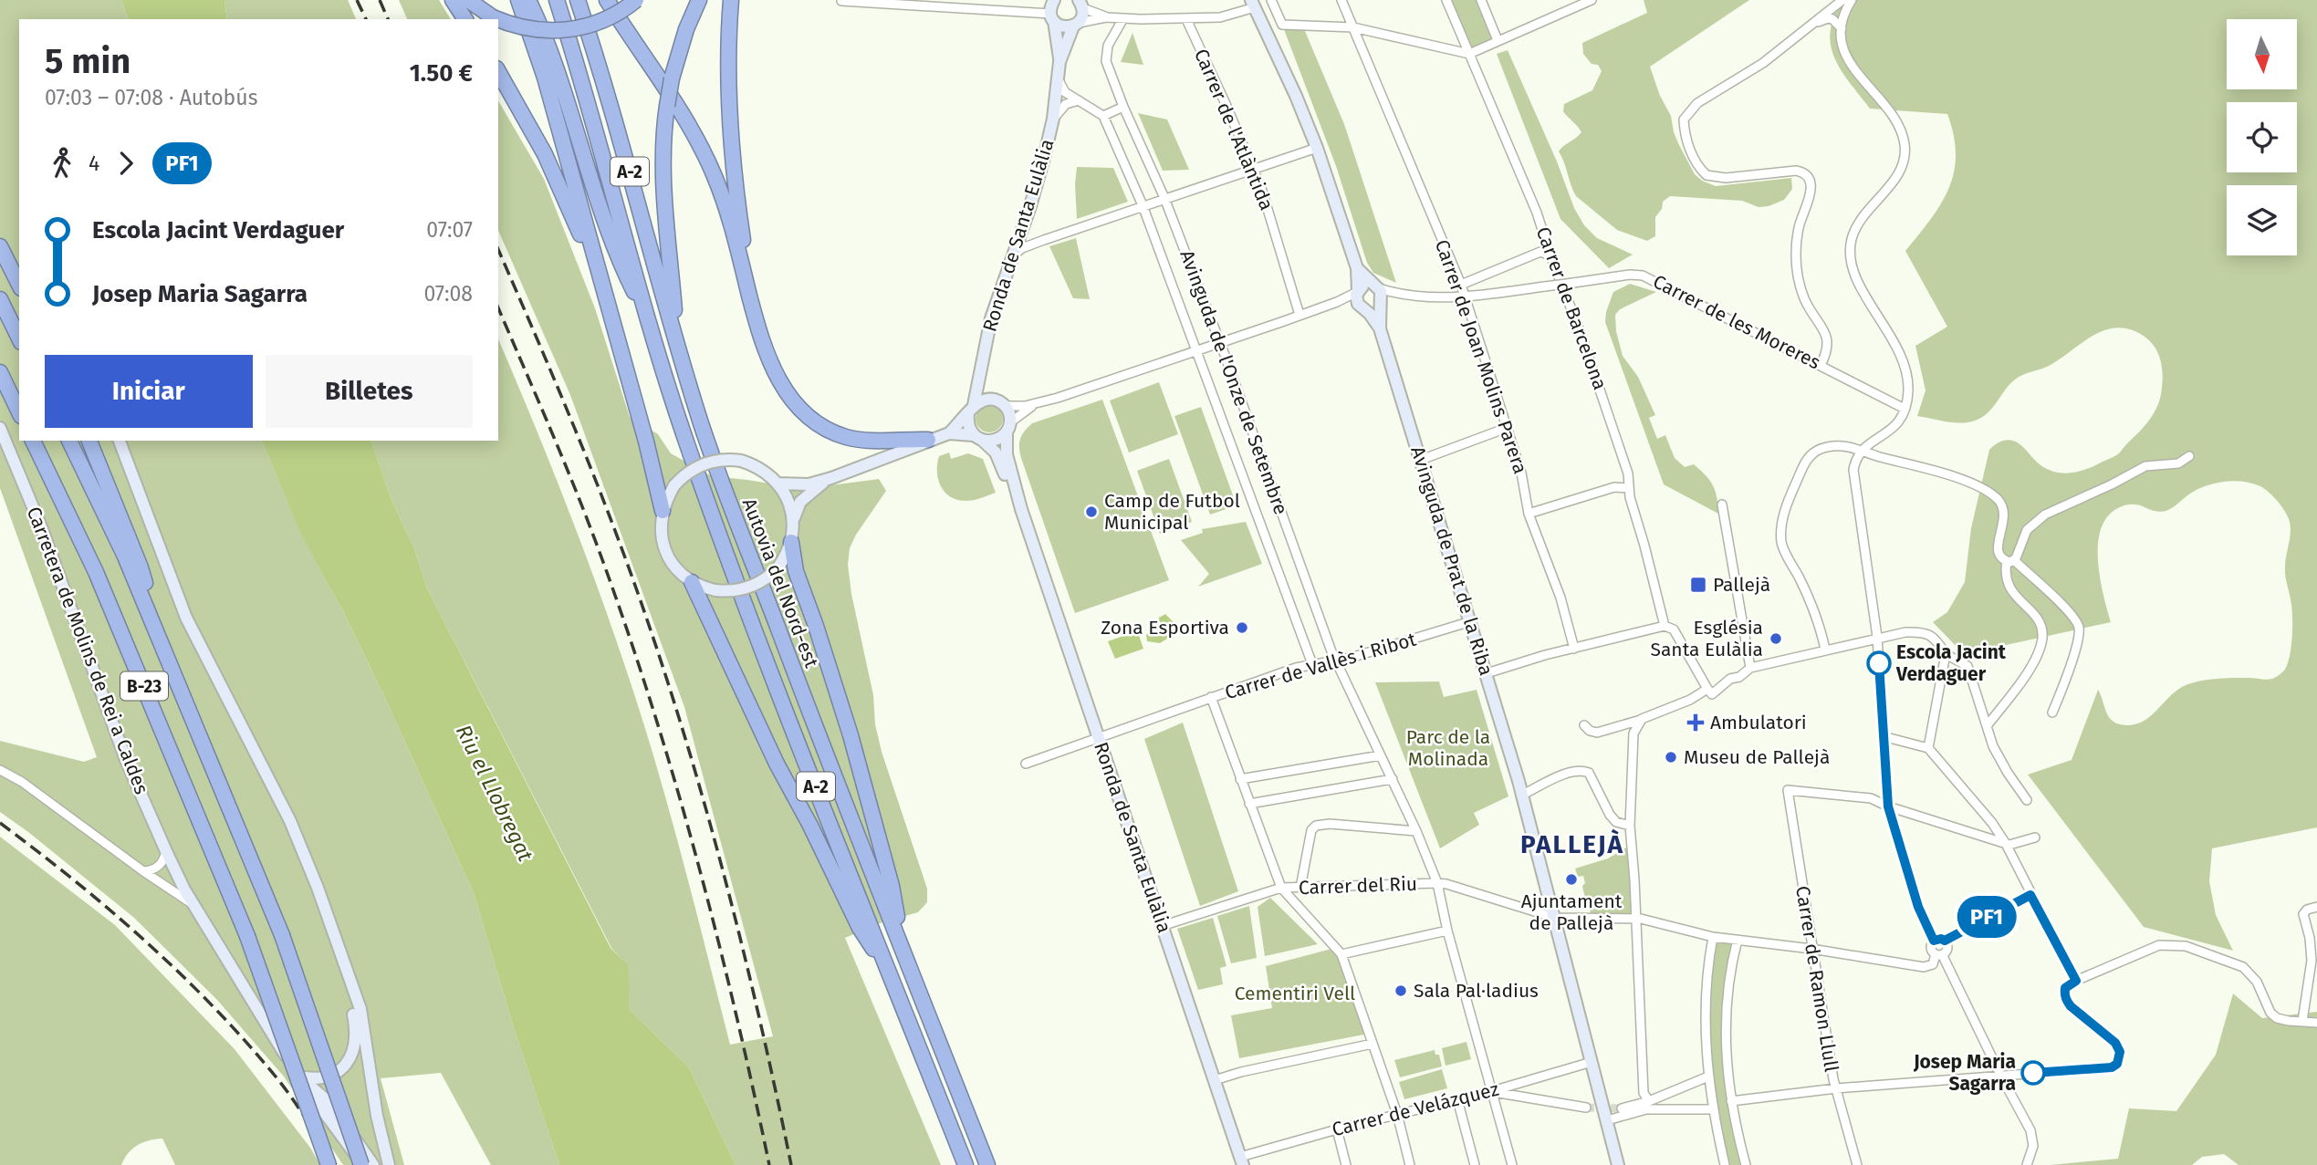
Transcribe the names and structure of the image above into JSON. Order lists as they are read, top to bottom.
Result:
{
  "streets": {
    "highway": ["A-2", "Autovia del Nord-est", "B-23"],
    "main road": ["Ronda de Santa Eulàlia", "Avinguda de Prat de la Riba", "Carretera de Molins de Rei a Caldes"],
    "street": [
      "Carrer de l'Atlàntida",
      "Carrer de Barcelona",
      "Carrer de les Moreres",
      "Carrer de Joan Molins Parera",
      "Avinguda de l'Onze de Setembre",
      "Carrer de Vallès i Ribot",
      "Carrer del Riu",
      "Carrer de Ramon Llull",
      "Carrer de Velázquez"
    ]
  },
  "crossings": [
    ["Ronda de Santa Eulàlia", "Carrer de Vallès i Ribot"],
    ["Ronda de Santa Eulàlia", "Carrer del Riu"],
    ["Ronda de Santa Eulàlia", "Carrer de Velázquez"],
    ["Carrer de les Moreres", "Carrer de Joan Molins Parera"],
    ["Avinguda de l'Onze de Setembre", "Carrer de Vallès i Ribot"],
    ["Avinguda de l'Onze de Setembre", "Carrer del Riu"],
    ["Avinguda de l'Onze de Setembre", "Carrer de Velázquez"],
    ["Avinguda de Prat de la Riba", "Carrer de Vallès i Ribot"],
    ["Avinguda de Prat de la Riba", "Carrer del Riu"],
    ["Avinguda de Prat de la Riba", "Carrer de Velázquez"],
    ["Carretera de Molins de Rei a Caldes", "B-23"],
    ["Carrer del Riu", "Carrer de Ramon Llull"]
  ],
  "districts": ["PALLEJÀ"],
  "water": ["Riu el Llobregat"],
  "parks": ["Parc de la Molinada", "Cementiri Vell"],
  "places": {
    "other": [
      "Camp de Futbol Municipal",
      "Zona Esportiva",
      "Església Santa Eulàlia",
      "Escola Jacint Verdaguer",
      "Museu de Pallejà",
      "Ajuntament de Pallejà",
      "Sala Pal·ladius",
      "Josep Maria Sagarra"
    ],
    "transit": ["Pallejà"],
    "health": ["Ambulatori"]
  },
  "lines": ["bus line PF1"],
  "north": "bottom",
  "page": {
    "on_map": "PF1",
    "heading": ["5 min", "07:03 – 07:08 · Autobús", "1.50 €"],
    "legs": ["4", "PF1"],
    "list": [
      {
        "name": "Escola Jacint Verdaguer",
        "value": "07:07"
      },
      {
        "name": "Josep Maria Sagarra",
        "value": "07:08"
      }
    ],
    "buttons": ["Iniciar", "Billetes"]
  }
}
